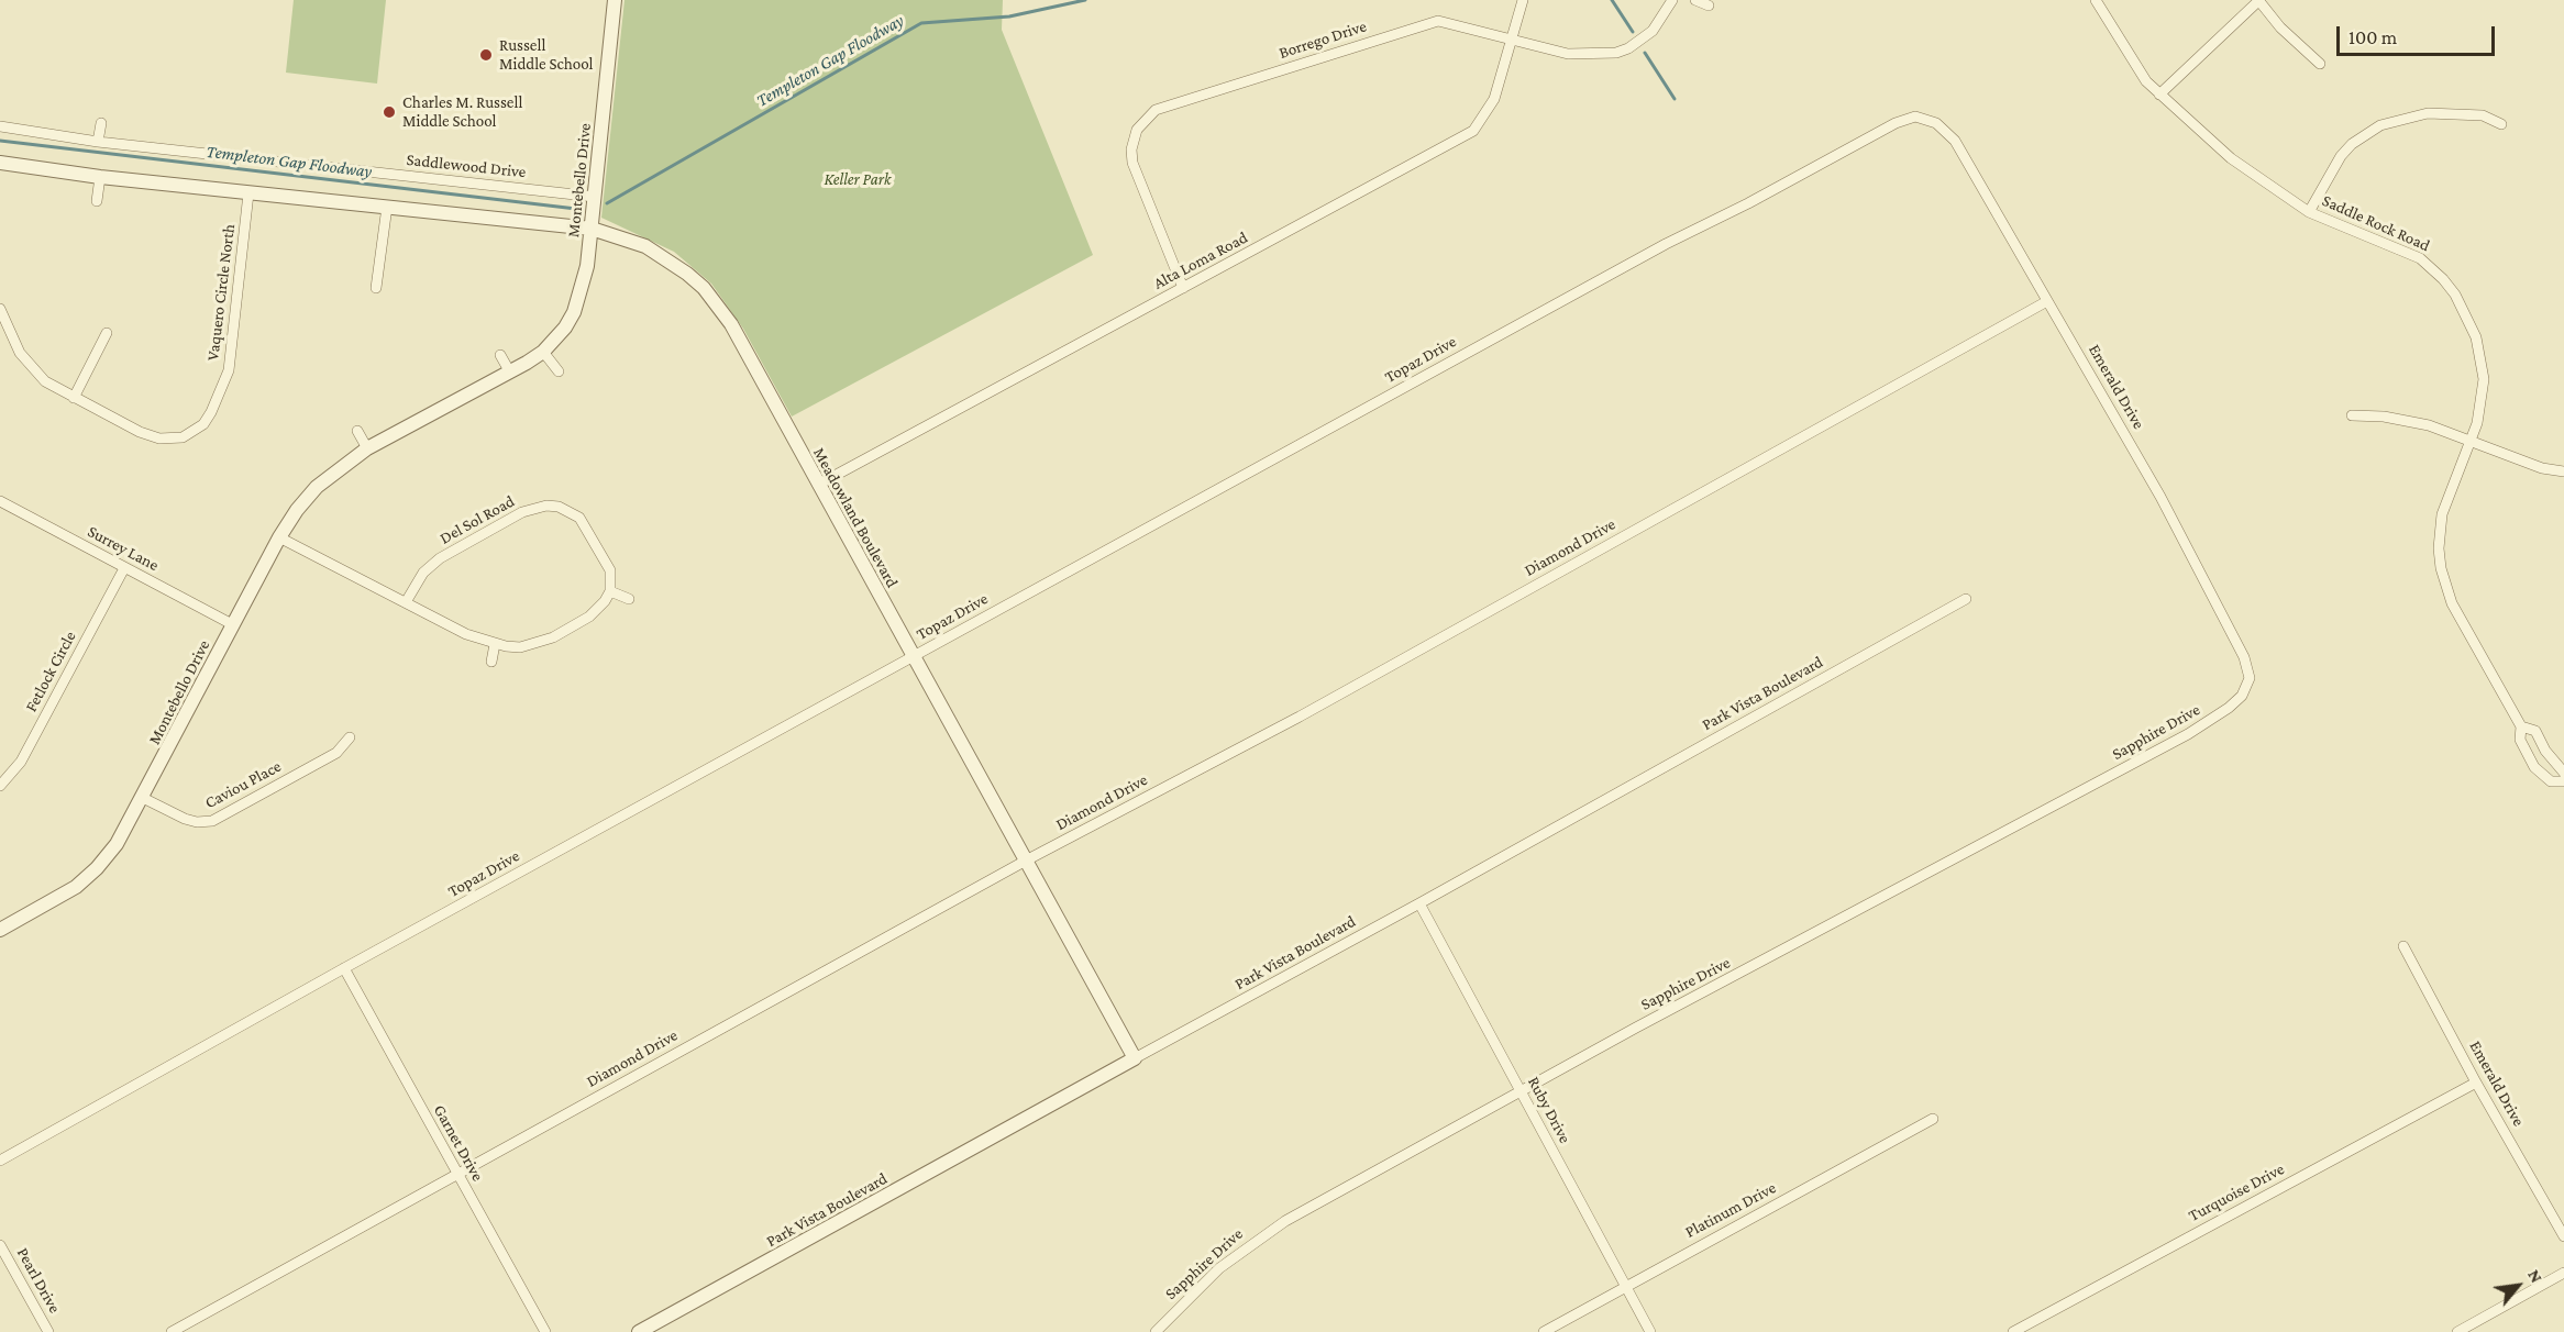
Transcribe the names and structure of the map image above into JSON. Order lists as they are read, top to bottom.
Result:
{
  "streets": {
    "street": [
      "Borrego Drive",
      "Saddlewood Drive",
      "Montebello Drive",
      "Saddle Rock Road",
      "Alta Loma Road",
      "Vaquero Circle North",
      "Topaz Drive",
      "Emerald Drive",
      "Meadowland Boulevard",
      "Del Sol Road",
      "Diamond Drive",
      "Surrey Lane",
      "Fetlock Circle",
      "Park Vista Boulevard",
      "Sapphire Drive",
      "Caviou Place",
      "Ruby Drive",
      "Garnet Drive",
      "Turquoise Drive",
      "Platinum Drive",
      "Pearl Drive"
    ]
  },
  "crossings": [
    ["Borrego Drive", "Alta Loma Road"],
    ["Saddlewood Drive", "Montebello Drive"],
    ["Montebello Drive", "Meadowland Boulevard"],
    ["Montebello Drive", "Surrey Lane"],
    ["Montebello Drive", "Caviou Place"],
    ["Alta Loma Road", "Meadowland Boulevard"],
    ["Vaquero Circle North", "Meadowland Boulevard"],
    ["Topaz Drive", "Emerald Drive"],
    ["Topaz Drive", "Meadowland Boulevard"],
    ["Topaz Drive", "Garnet Drive"],
    ["Emerald Drive", "Diamond Drive"],
    ["Emerald Drive", "Sapphire Drive"],
    ["Emerald Drive", "Turquoise Drive"],
    ["Meadowland Boulevard", "Diamond Drive"],
    ["Meadowland Boulevard", "Park Vista Boulevard"],
    ["Diamond Drive", "Garnet Drive"],
    ["Surrey Lane", "Fetlock Circle"],
    ["Park Vista Boulevard", "Ruby Drive"],
    ["Sapphire Drive", "Ruby Drive"],
    ["Ruby Drive", "Platinum Drive"]
  ],
  "water": ["Templeton Gap Floodway"],
  "parks": ["Keller Park"],
  "places": ["Russell Middle School", "Charles M. Russell Middle School"],
  "scale_bar": "100 m",
  "north": "top right"
}
